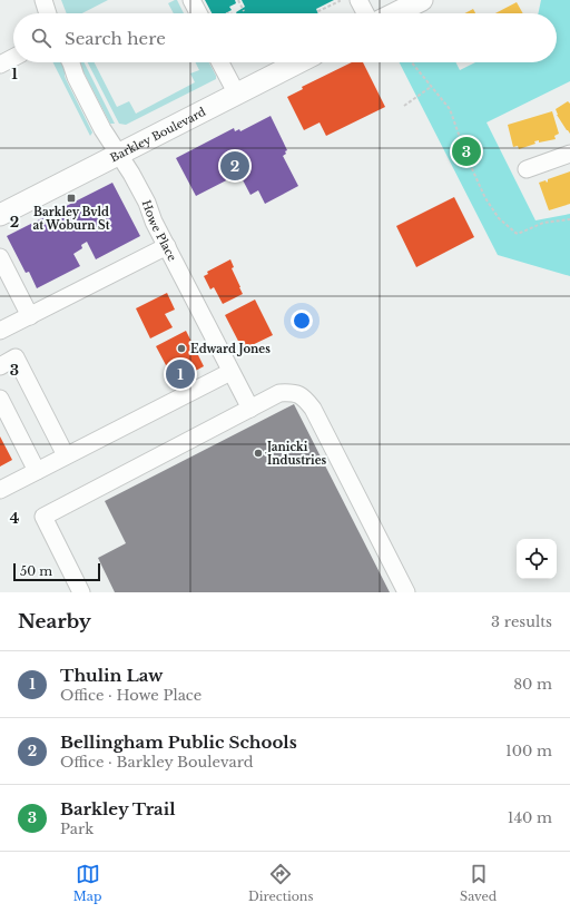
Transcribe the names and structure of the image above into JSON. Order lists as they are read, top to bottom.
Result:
{
  "streets": {
    "main road": ["Barkley Boulevard"],
    "street": ["Howe Place"]
  },
  "crossings": [
    ["Barkley Boulevard", "Howe Place"]
  ],
  "places": {
    "transit": ["Barkley Bvld at Woburn St"],
    "other": ["Edward Jones", "Janicki Industries"]
  },
  "scale_bar": "50 m",
  "page": {
    "search": "Search here",
    "pins": ["3", "2", "1"],
    "scale": "50 m",
    "heading": ["Nearby", "3 results"],
    "list": [
      {
        "mark": "1",
        "name": "Thulin Law",
        "note": "Office · Howe Place",
        "value": "80 m"
      },
      {
        "mark": "2",
        "name": "Bellingham Public Schools",
        "note": "Office · Barkley Boulevard",
        "value": "100 m"
      },
      {
        "mark": "3",
        "name": "Barkley Trail",
        "note": "Park",
        "value": "140 m"
      }
    ],
    "nav": ["Map", "Directions", "Saved"]
  },
  "grid": {
    "rows": [
      "1",
      "2",
      "3",
      "4"
    ]
  }
}
